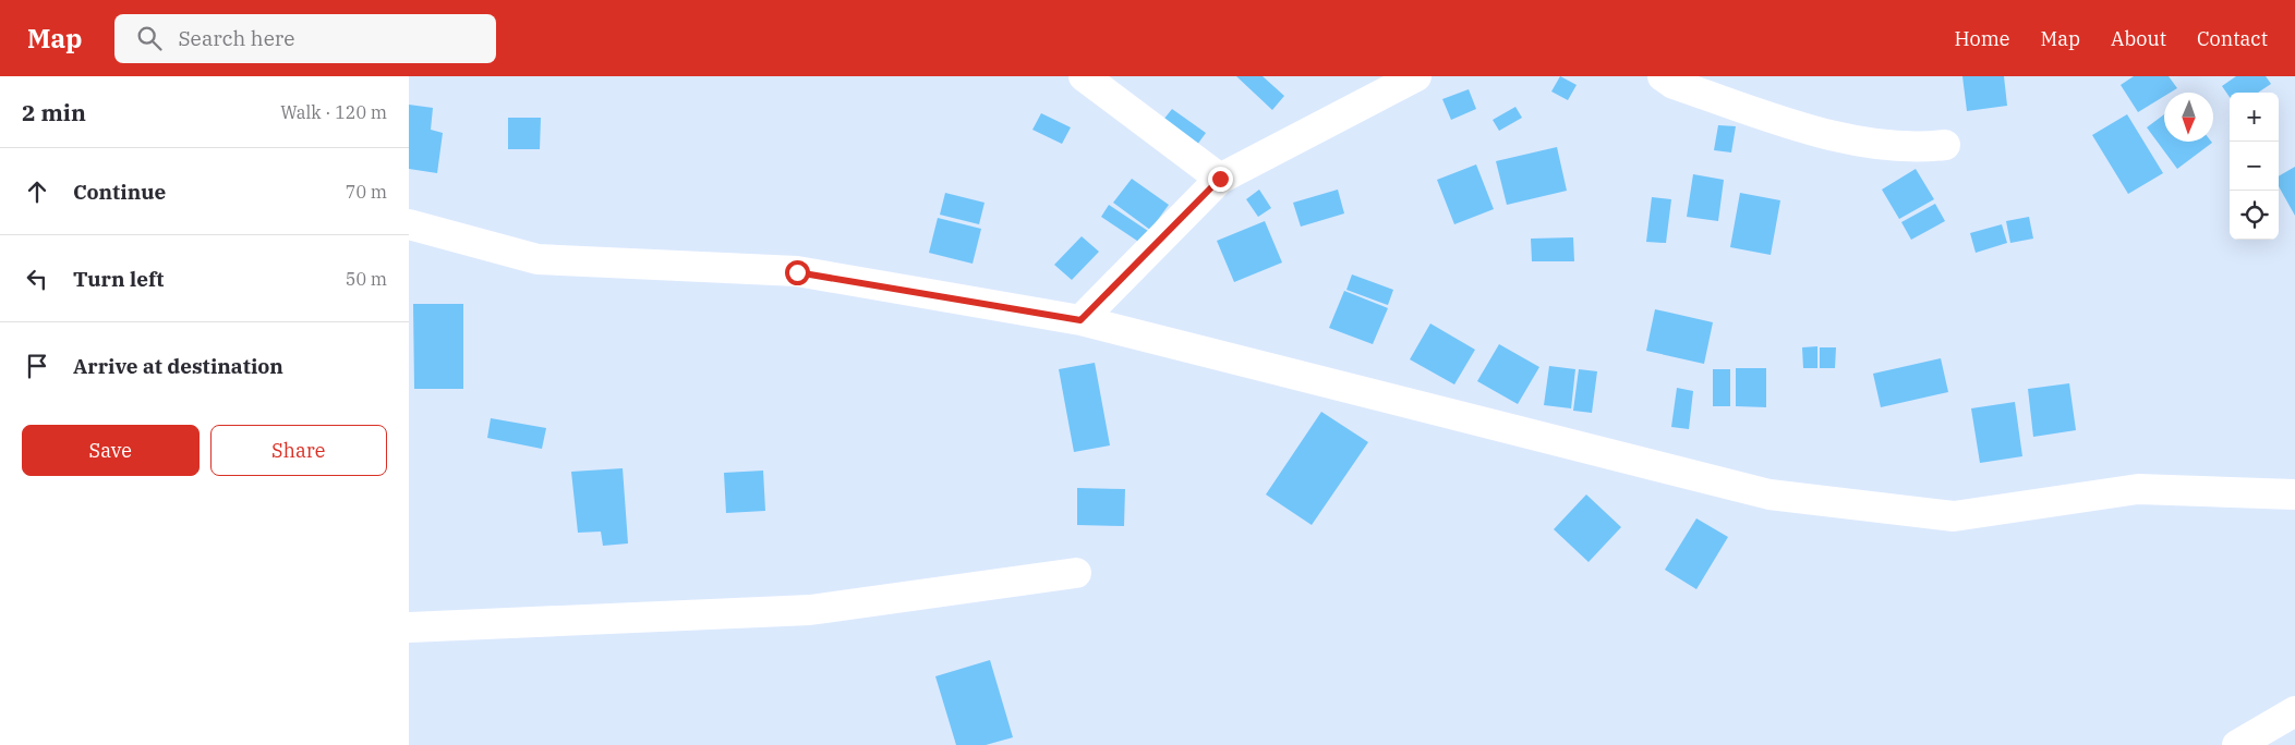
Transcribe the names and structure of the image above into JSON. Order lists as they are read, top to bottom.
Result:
{
  "north": "bottom",
  "page": {
    "header": "Map",
    "search": "Search here",
    "nav": [
      "Home",
      "Map",
      "About",
      "Contact"
    ],
    "heading": ["2 min", "Walk · 120 m"],
    "map_buttons": ["+", "−"],
    "list": [
      ["Continue", "70 m"],
      ["Turn left", "50 m"],
      "Arrive at destination"
    ],
    "buttons": ["Save", "Share"]
  }
}
